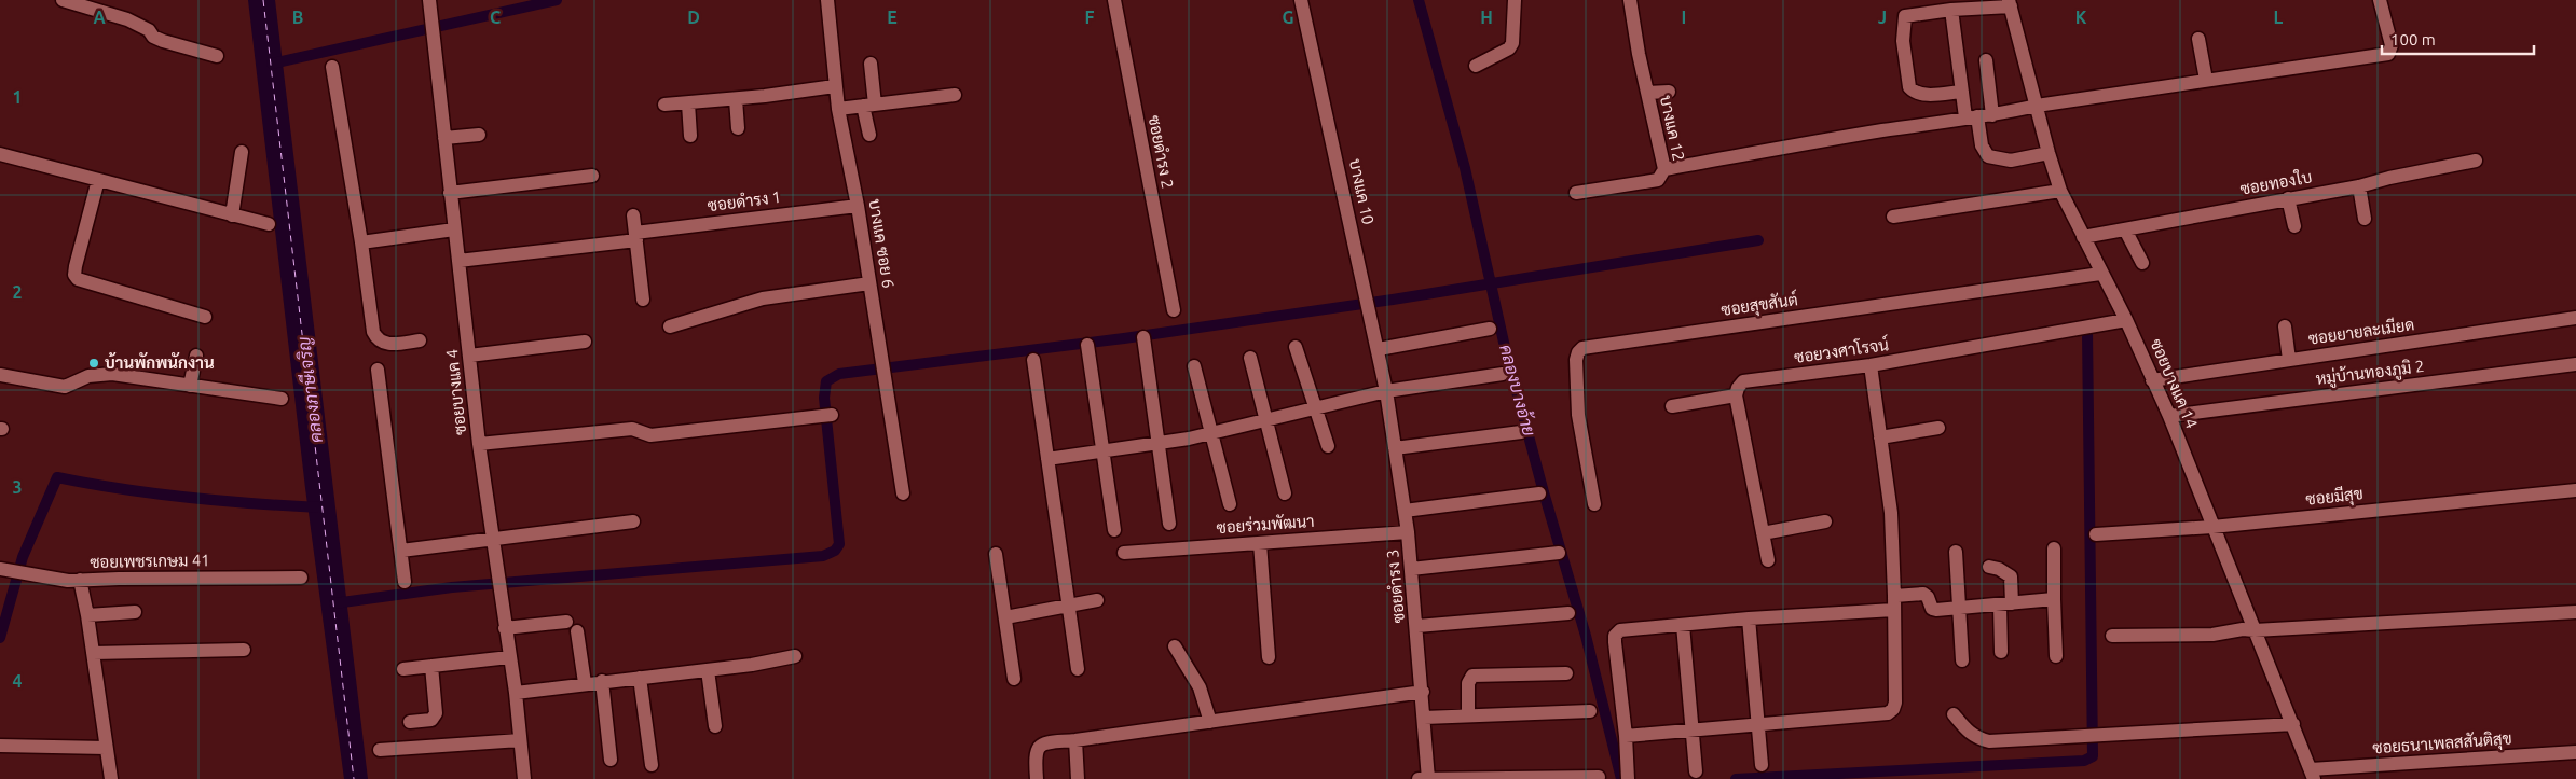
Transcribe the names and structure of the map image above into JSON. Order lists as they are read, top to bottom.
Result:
{
  "streets": {
    "street": [
      "บางแค 12",
      "ซอยดำรง 2",
      "ซอยทองใบ",
      "บางแค 10",
      "ซอยดำรง 1",
      "บางแค ซอย 6",
      "ซอยสุขสันต์",
      "ซอยยายละเมียด",
      "ซอยวงศาโรจน์",
      "หมู่บ้านทองภูมิ 2",
      "ซอยบางแค 14",
      "ซอยบางแค 4",
      "ซอยมีสุข",
      "ซอยร่วมพัฒนา",
      "ซอยเพชรเกษม 41",
      "ซอยดำรง 3",
      "ซอยธนาเพลสสันติสุข"
    ]
  },
  "crossings": [
    ["ซอยทองใบ", "ซอยบางแค 14"],
    ["บางแค 10", "ซอยดำรง 3"],
    ["ซอยดำรง 1", "บางแค ซอย 6"],
    ["ซอยดำรง 1", "ซอยบางแค 4"],
    ["ซอยสุขสันต์", "ซอยบางแค 14"],
    ["ซอยยายละเมียด", "ซอยบางแค 14"],
    ["ซอยวงศาโรจน์", "ซอยบางแค 14"],
    ["หมู่บ้านทองภูมิ 2", "ซอยบางแค 14"],
    ["ซอยบางแค 14", "ซอยมีสุข"],
    ["ซอยบางแค 14", "ซอยธนาเพลสสันติสุข"],
    ["ซอยร่วมพัฒนา", "ซอยดำรง 3"]
  ],
  "water": ["คลองภาษีเจริญ", "คลองบางอ้าย"],
  "places": ["บ้านพักพนักงาน"],
  "scale_bar": "100 m",
  "grid": {
    "columns": [
      "A",
      "B",
      "C",
      "D",
      "E",
      "F",
      "G",
      "H",
      "I",
      "J",
      "K",
      "L"
    ],
    "rows": [
      "1",
      "2",
      "3",
      "4"
    ]
  }
}
